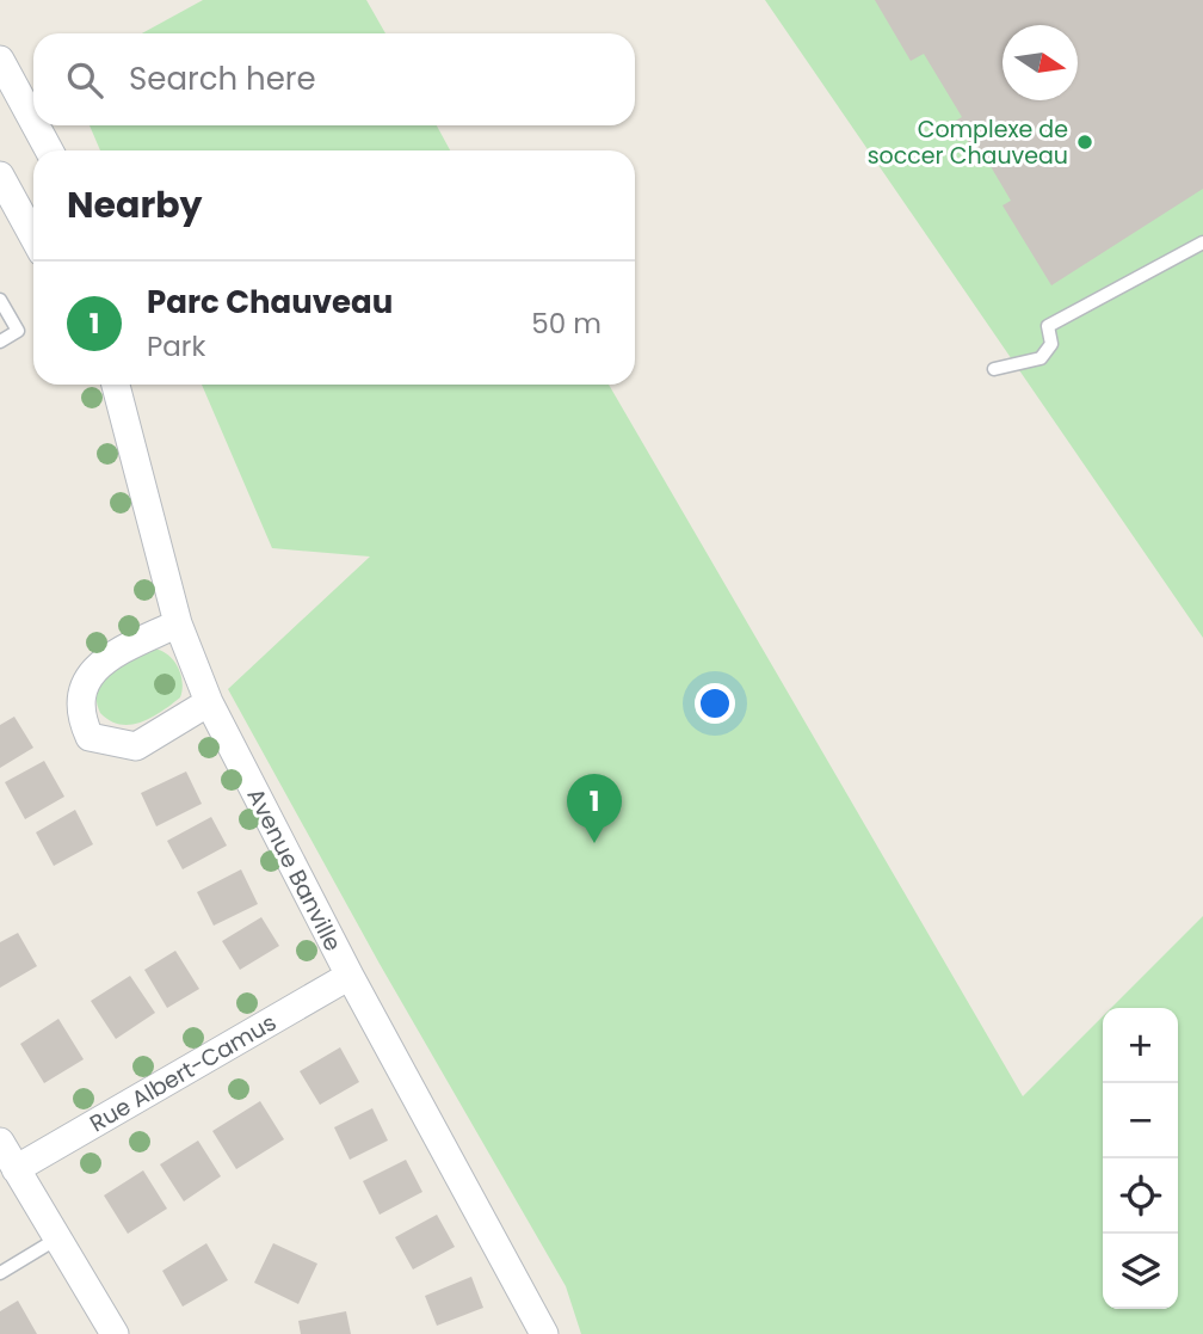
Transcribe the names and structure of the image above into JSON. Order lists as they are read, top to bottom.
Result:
{
  "streets": {
    "street": ["Avenue Banville", "Rue Albert-Camus"]
  },
  "crossings": [
    ["Avenue Banville", "Rue Albert-Camus"]
  ],
  "places": ["Complexe de soccer Chauveau"],
  "north": "right",
  "page": {
    "search": "Search here",
    "heading": "Nearby",
    "list": [
      {
        "mark": "1",
        "name": "Parc Chauveau",
        "note": "Park",
        "value": "50 m"
      }
    ],
    "pins": "1",
    "map_buttons": ["+", "−"]
  }
}
